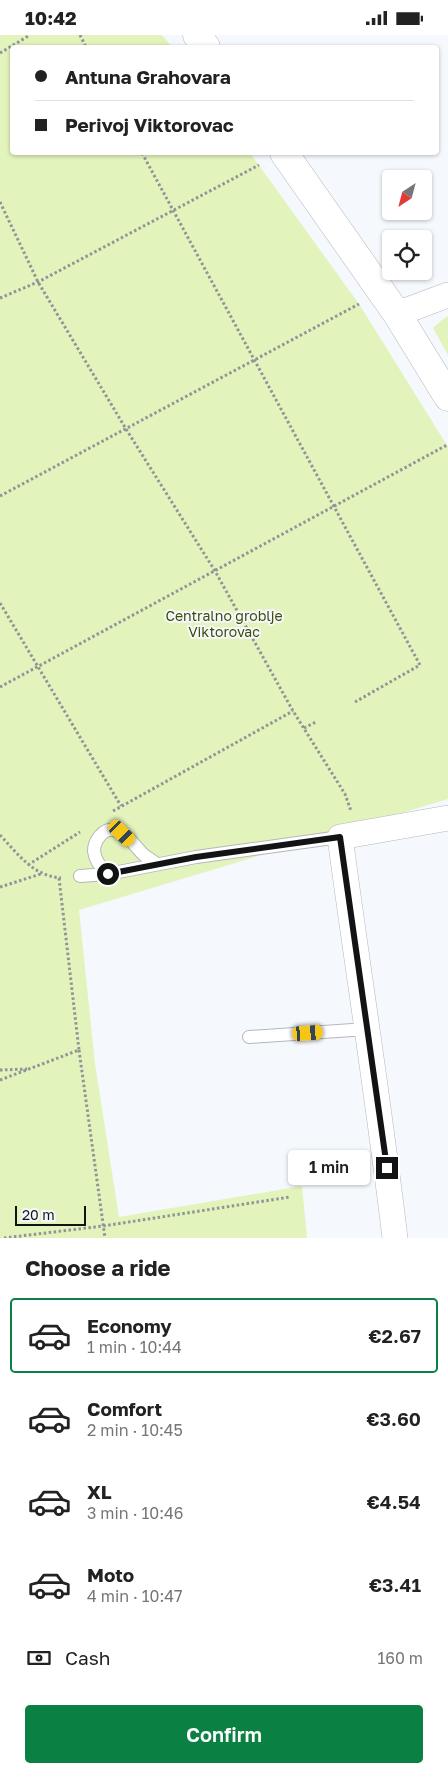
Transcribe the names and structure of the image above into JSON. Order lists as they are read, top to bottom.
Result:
{
  "parks": ["Centralno groblje Viktorovac"],
  "scale_bar": "20 m",
  "north": "bottom left",
  "page": {
    "status": "10:42",
    "banner": ["Antuna Grahovara", "Perivoj Viktorovac"],
    "bubble": "1 min",
    "scale": "20 m",
    "heading": "Choose a ride",
    "list": [
      {
        "name": "Economy",
        "note": "1 min · 10:44",
        "value": "€2.67"
      },
      {
        "name": "Comfort",
        "note": "2 min · 10:45",
        "value": "€3.60"
      },
      {
        "name": "XL",
        "note": "3 min · 10:46",
        "value": "€4.54"
      },
      {
        "name": "Moto",
        "note": "4 min · 10:47",
        "value": "€3.41"
      }
    ],
    "pay": ["Cash", "160 m"],
    "buttons": "Confirm"
  }
}
